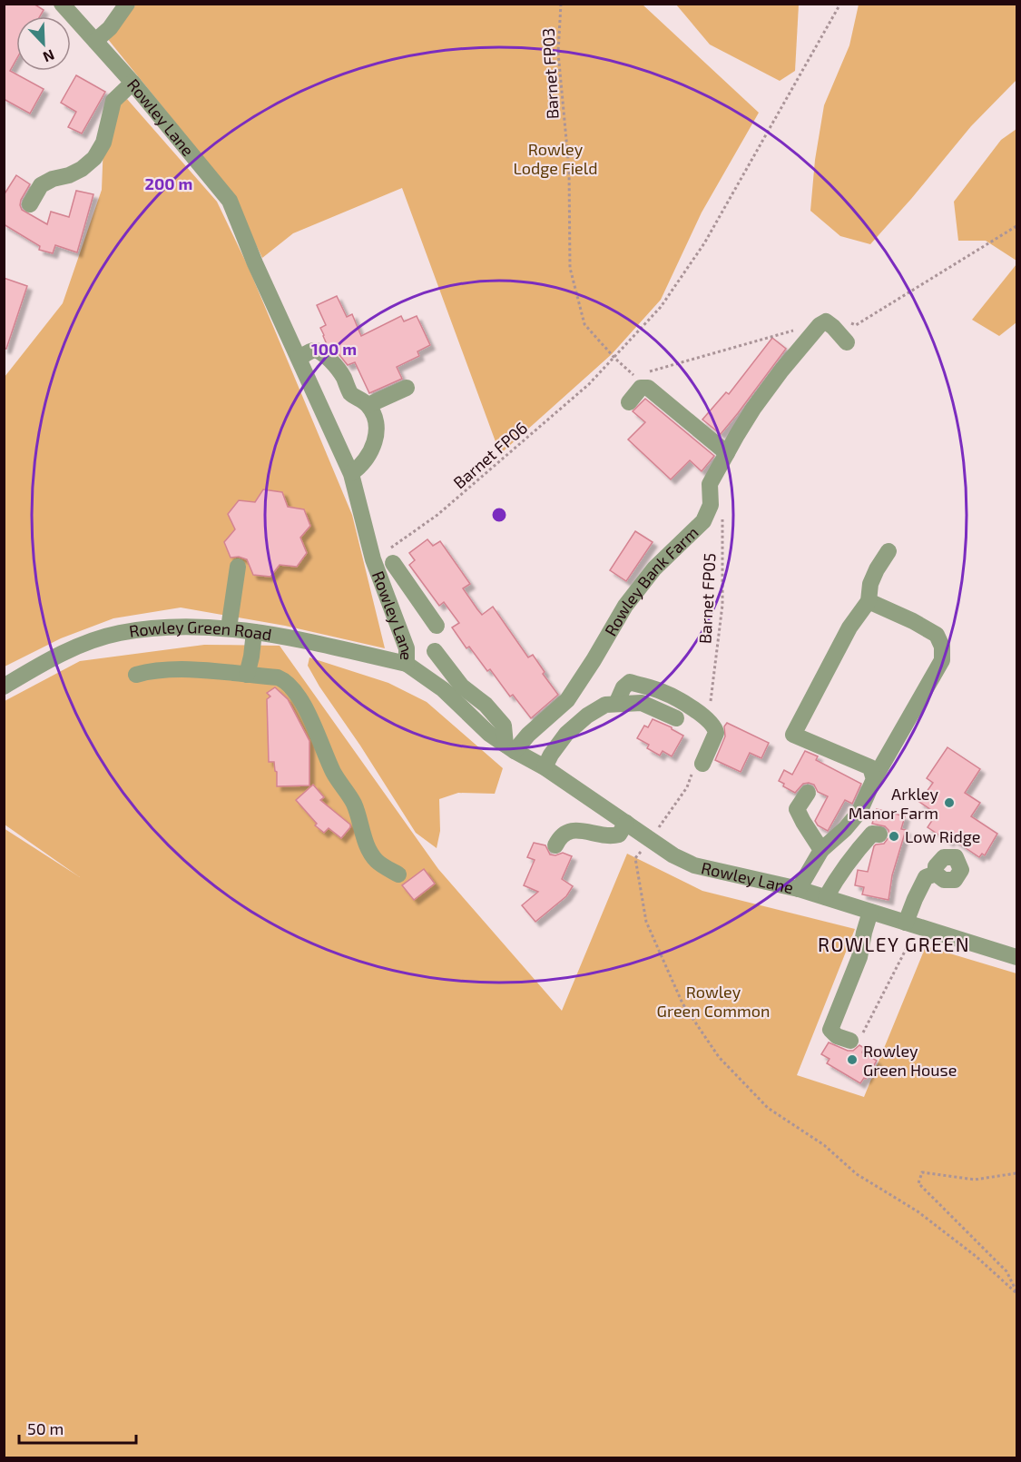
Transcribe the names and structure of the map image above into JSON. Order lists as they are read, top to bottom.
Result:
{
  "streets": {
    "street": ["Rowley Lane", "Rowley Bank Farm", "Rowley Green Road"],
    "path": ["Barnet FP03", "Barnet FP06", "Barnet FP05"]
  },
  "crossings": [
    ["Barnet FP03", "Barnet FP06"],
    ["Rowley Lane", "Barnet FP06"],
    ["Rowley Lane", "Rowley Bank Farm"],
    ["Rowley Lane", "Rowley Green Road"]
  ],
  "districts": ["ROWLEY GREEN"],
  "parks": ["Rowley Lodge Field", "Rowley Green Common"],
  "places": ["Arkley Manor Farm", "Low Ridge", "Rowley Green House"],
  "scale_bar": "50 m",
  "north": "bottom right",
  "rings": ["200 m", "100 m"]
}
